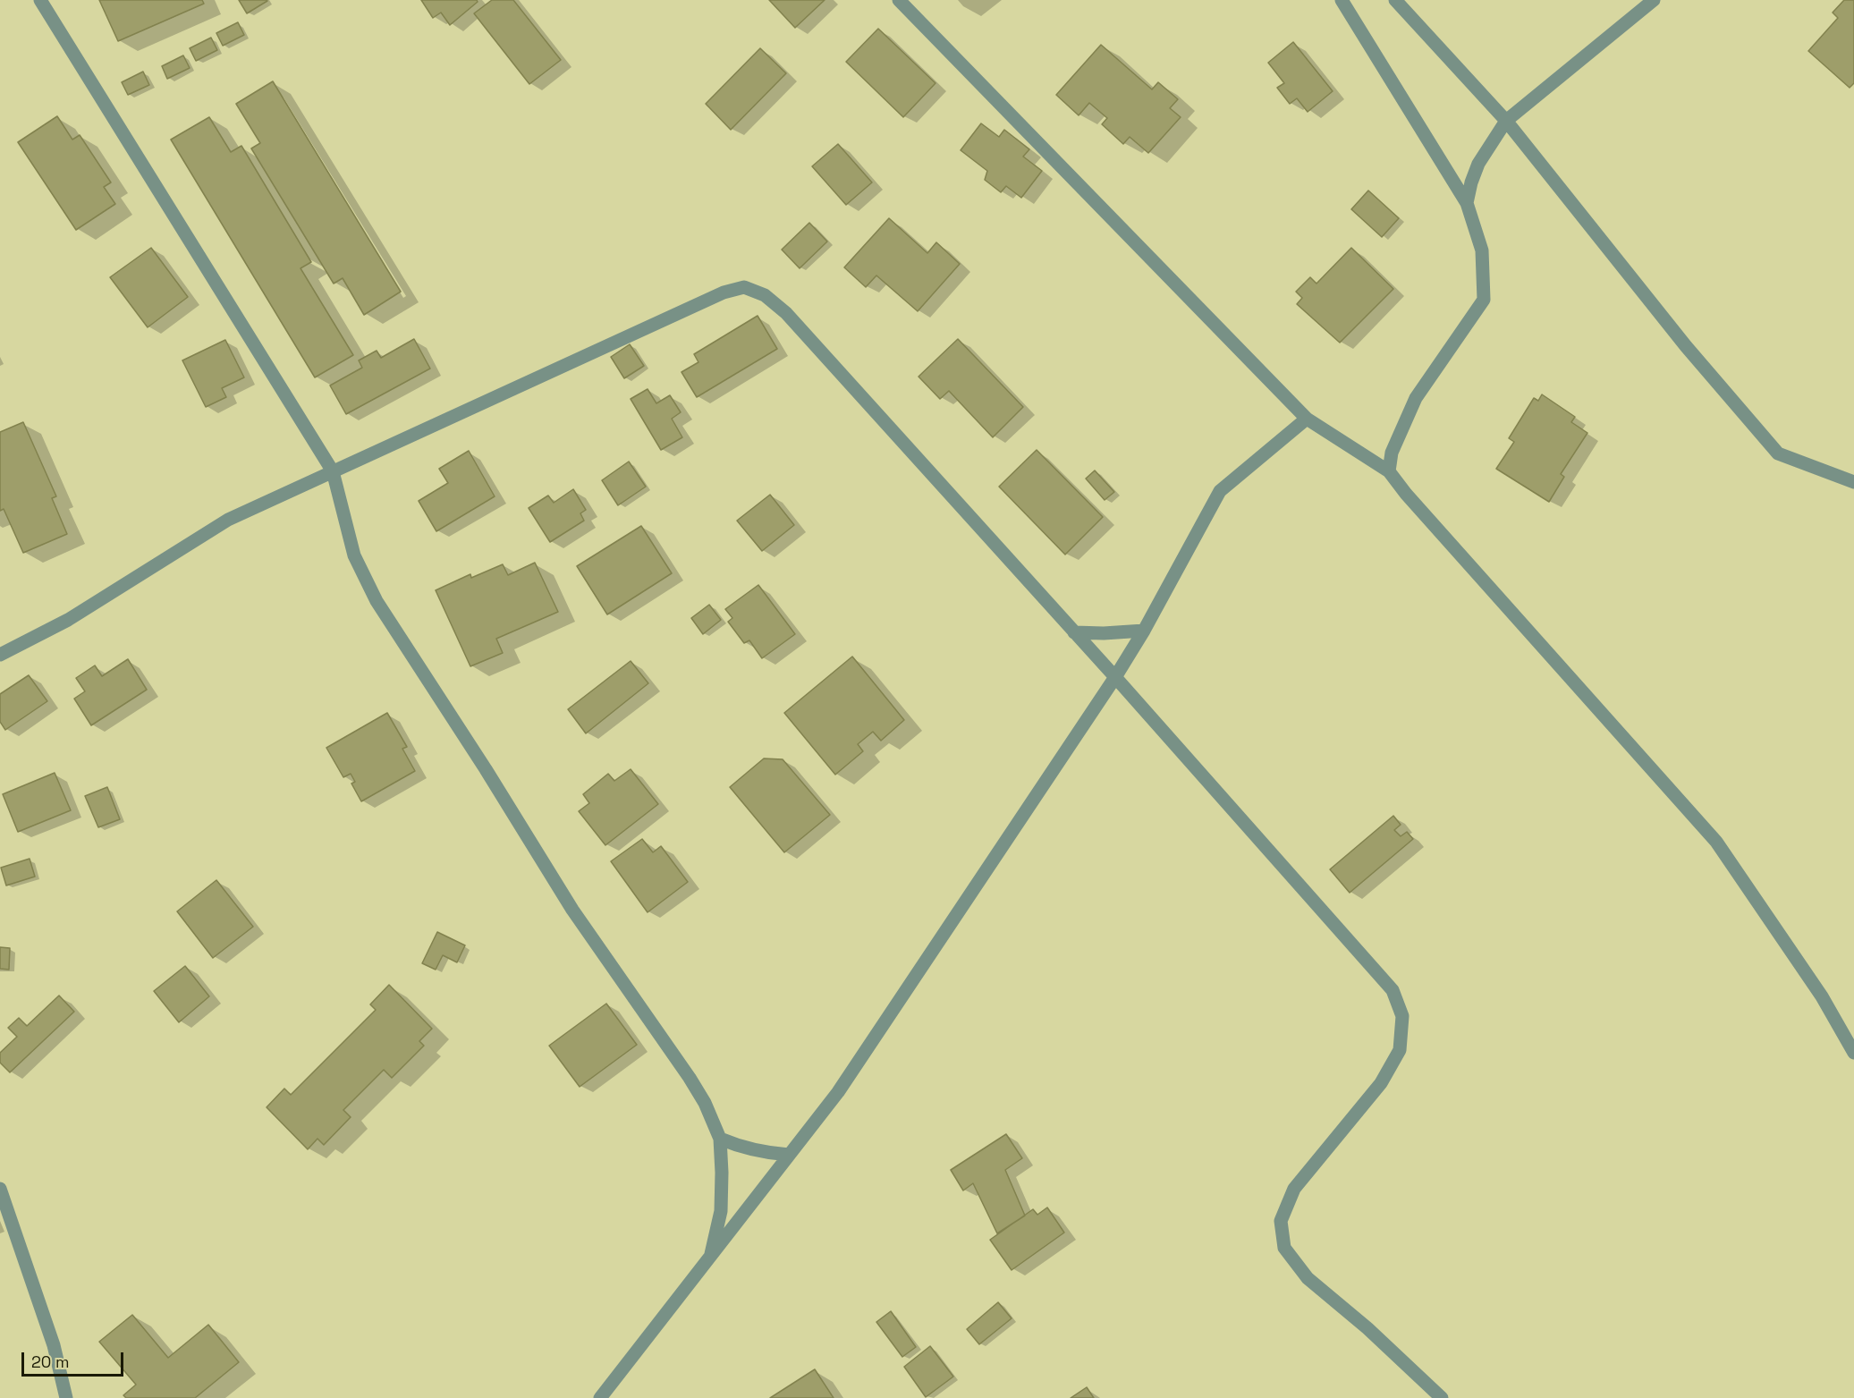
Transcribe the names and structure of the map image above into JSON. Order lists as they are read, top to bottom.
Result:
{
  "scale_bar": "20 m"
}
